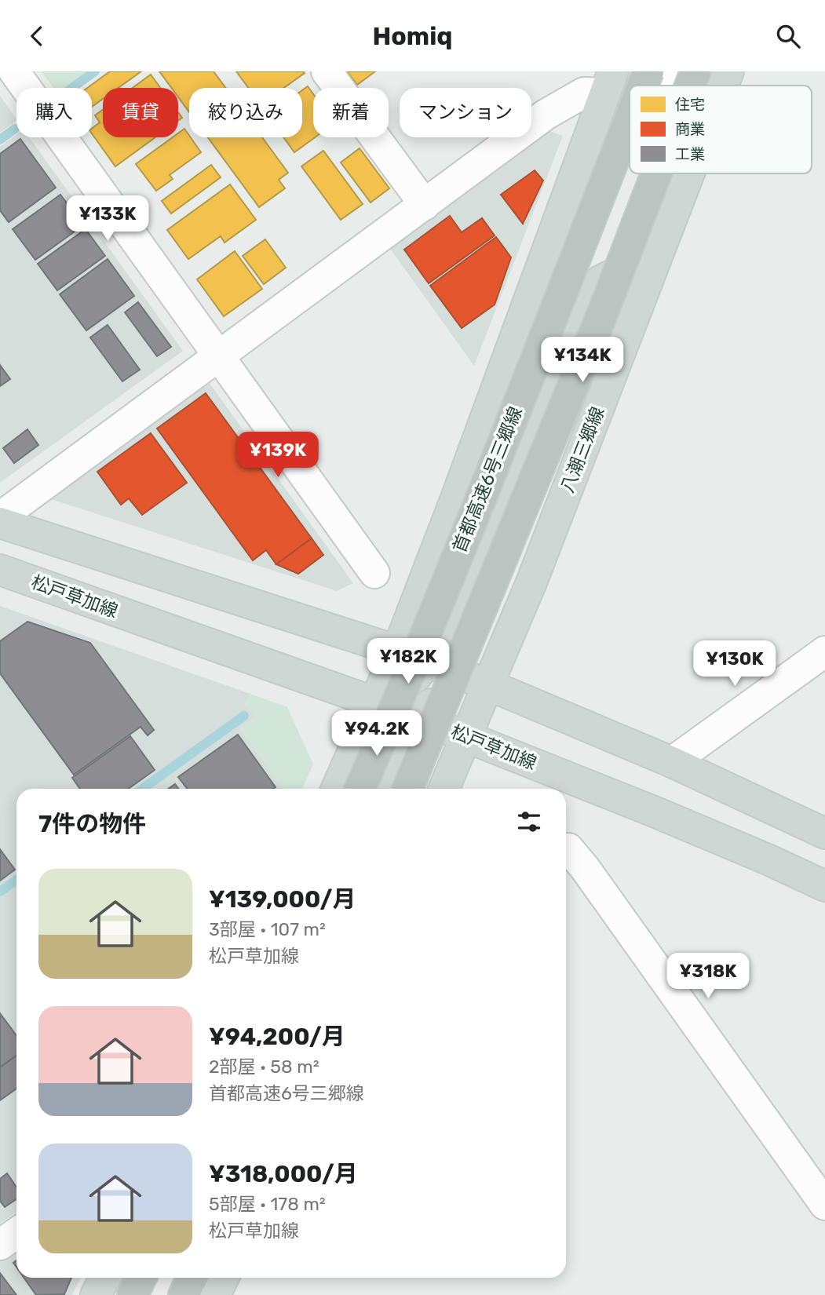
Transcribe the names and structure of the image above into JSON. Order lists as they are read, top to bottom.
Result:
{
  "streets": {
    "highway": ["首都高速6号三郷線"],
    "main road": ["八潮三郷線", "松戸草加線"]
  },
  "crossings": [
    ["八潮三郷線", "松戸草加線"]
  ],
  "legend": ["住宅", "商業", "工業"],
  "page": {
    "header": "Homiq",
    "chip": [
      "購入",
      "賃貸",
      "絞り込み",
      "新着",
      "マンション"
    ],
    "price": [
      "¥133K",
      "¥134K",
      "¥139K",
      "¥182K",
      "¥130K",
      "¥94.2K",
      "¥318K"
    ],
    "heading": "7件の物件",
    "list": [
      {
        "name": "¥139,000/月",
        "note": "3部屋 · 107 m² · 松戸草加線"
      },
      {
        "name": "¥94,200/月",
        "note": "2部屋 · 58 m² · 首都高速6号三郷線"
      },
      {
        "name": "¥318,000/月",
        "note": "5部屋 · 178 m² · 松戸草加線"
      }
    ]
  }
}
